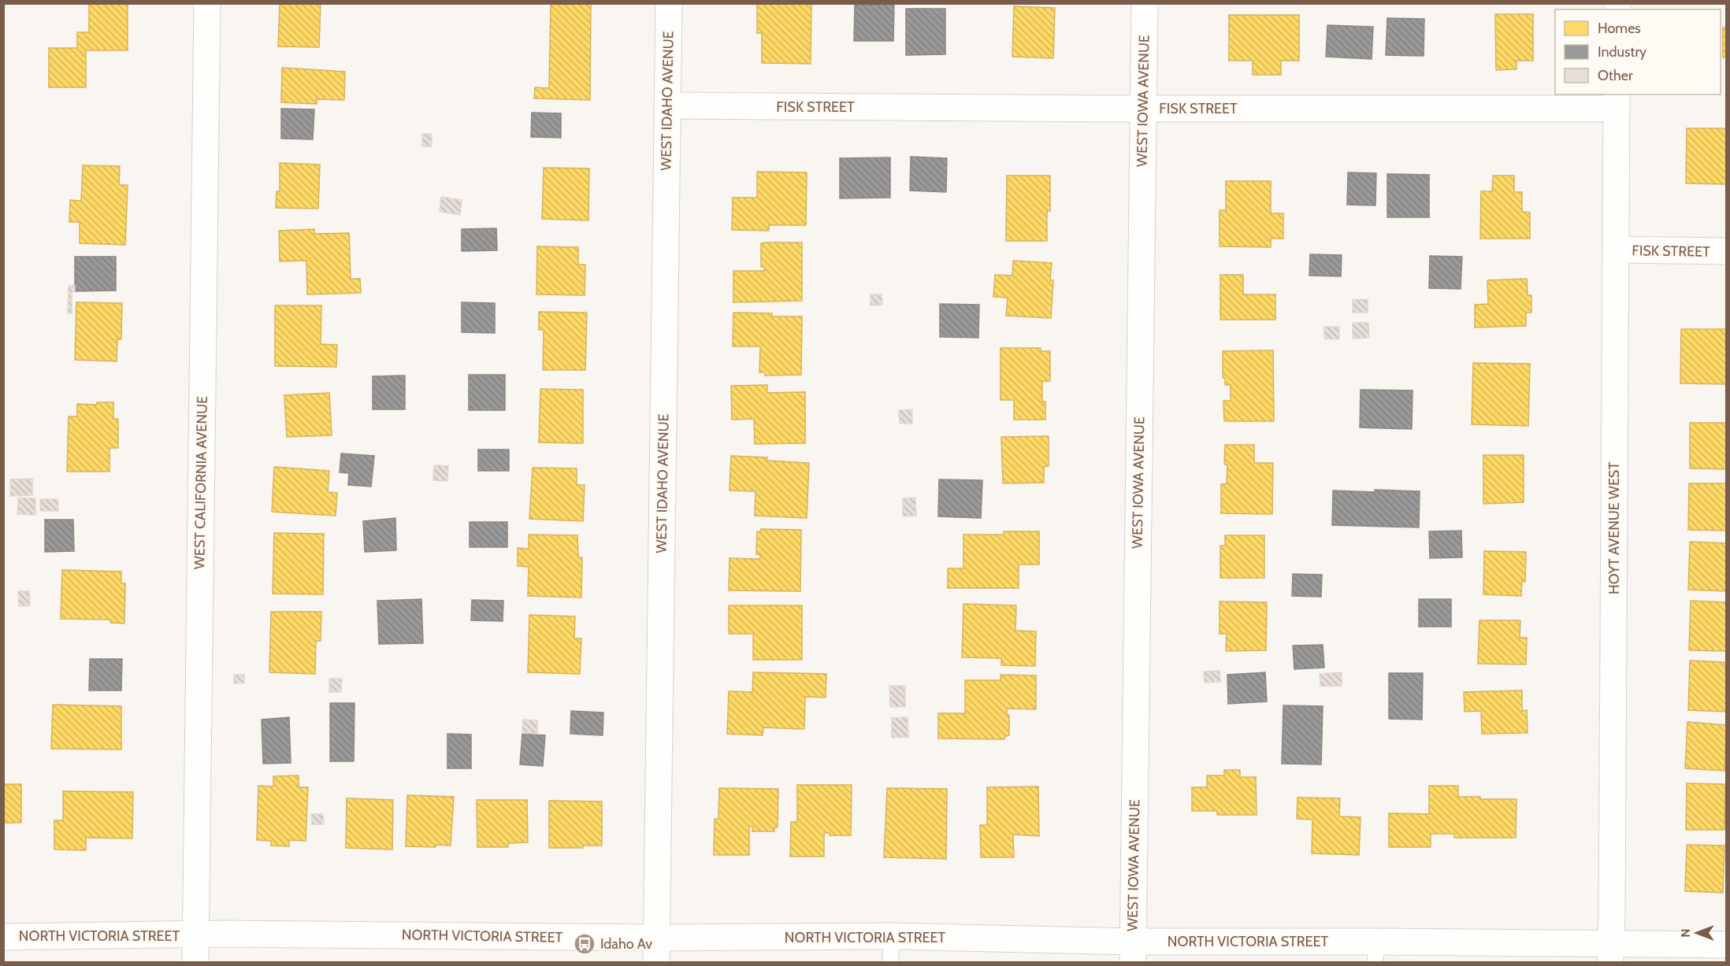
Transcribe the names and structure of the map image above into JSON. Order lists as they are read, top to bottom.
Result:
{
  "streets": {
    "street": [
      "WEST IDAHO AVENUE",
      "WEST IOWA AVENUE",
      "FISK STREET",
      "WEST CALIFORNIA AVENUE",
      "HOYT AVENUE WEST",
      "NORTH VICTORIA STREET"
    ]
  },
  "crossings": [
    ["WEST IDAHO AVENUE", "FISK STREET"],
    ["WEST IDAHO AVENUE", "NORTH VICTORIA STREET"],
    ["WEST IOWA AVENUE", "FISK STREET"],
    ["WEST IOWA AVENUE", "NORTH VICTORIA STREET"],
    ["FISK STREET", "HOYT AVENUE WEST"],
    ["WEST CALIFORNIA AVENUE", "NORTH VICTORIA STREET"],
    ["HOYT AVENUE WEST", "NORTH VICTORIA STREET"]
  ],
  "places": {
    "bus stop": ["Idaho Av"]
  },
  "legend": ["Homes", "Industry", "Other"],
  "north": "left"
}
